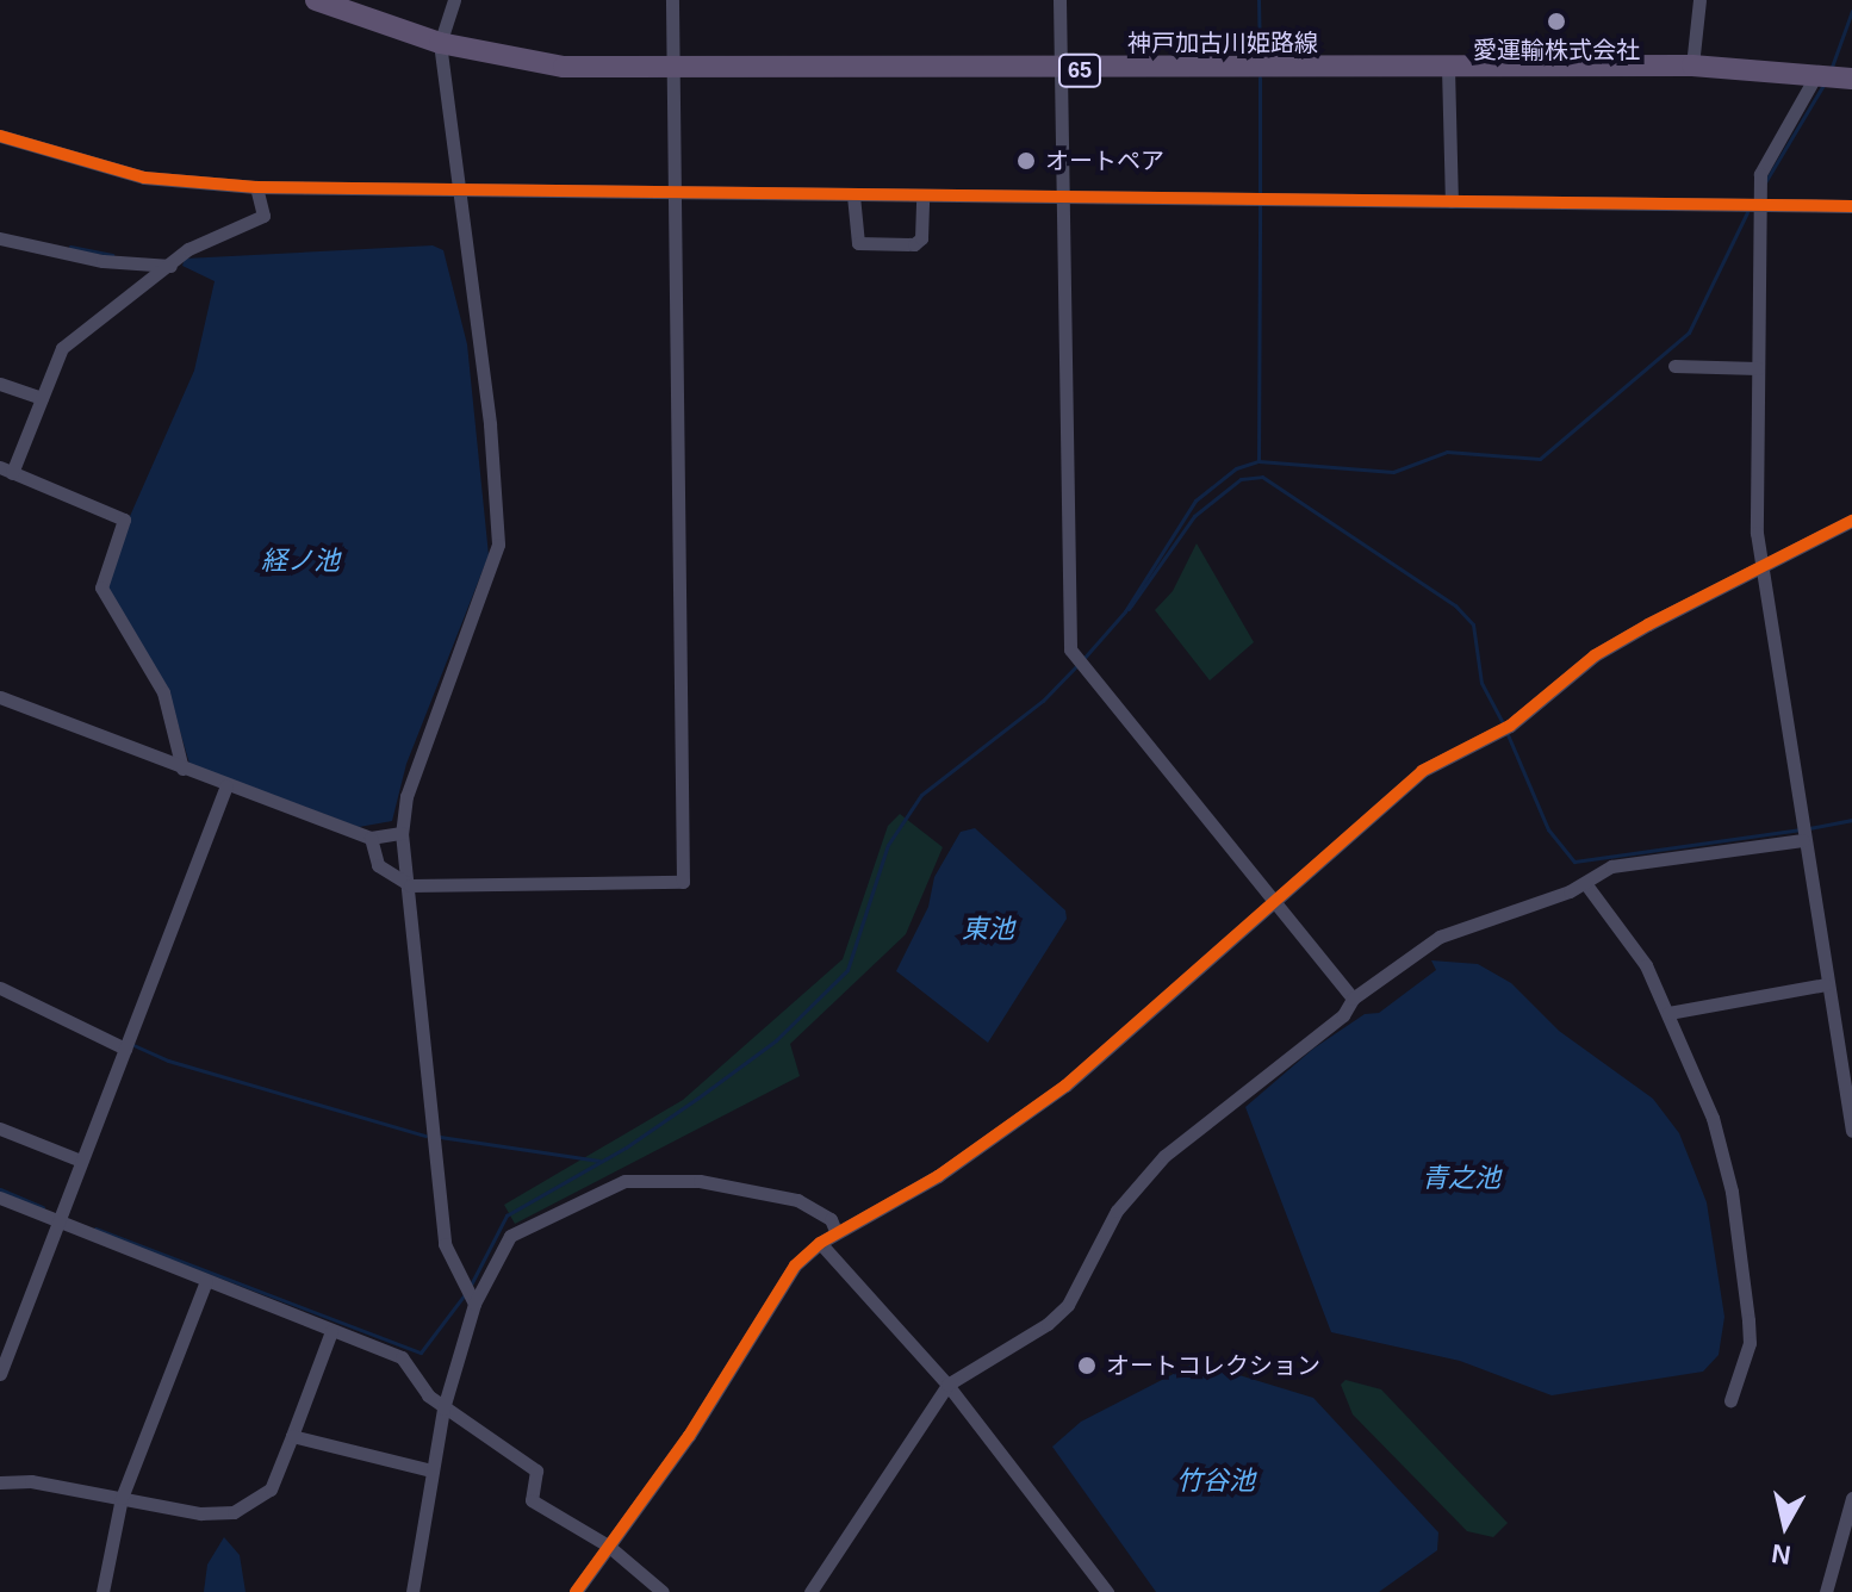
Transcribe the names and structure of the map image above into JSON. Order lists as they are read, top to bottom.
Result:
{
  "streets": {
    "main road": ["神戸加古川姫路線", "65"]
  },
  "water": [
    "経ノ池",
    "東池",
    "青之池",
    "竹谷池"
  ],
  "places": ["愛運輸株式会社", "オートペア", "オートコレクション"],
  "north": "bottom"
}
